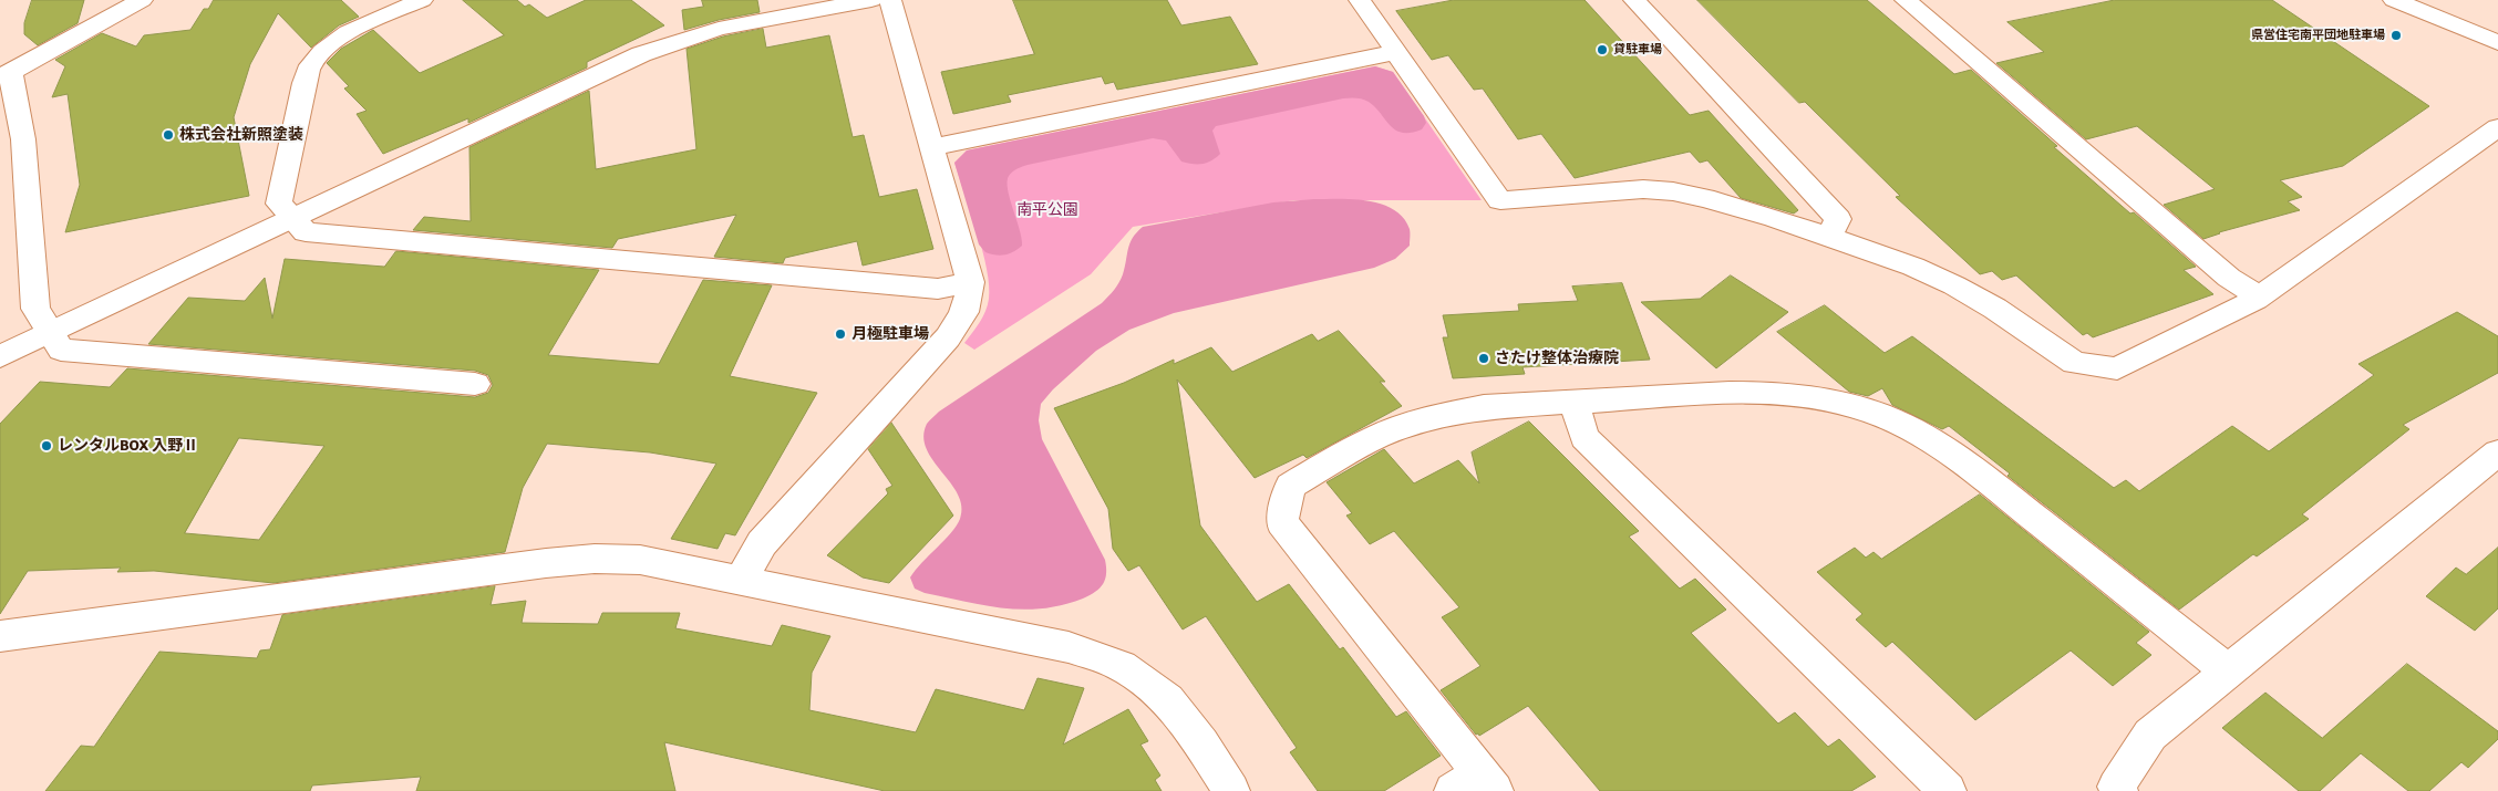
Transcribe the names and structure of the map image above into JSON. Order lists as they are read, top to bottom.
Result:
{
  "parks": ["南平公園"],
  "places": [
    "県営住宅南平団地駐車場",
    "貸駐車場",
    "株式会社新照塗装",
    "月極駐車場",
    "さたけ整体治療院",
    "レンタルBOX 入野Ⅱ"
  ]
}
